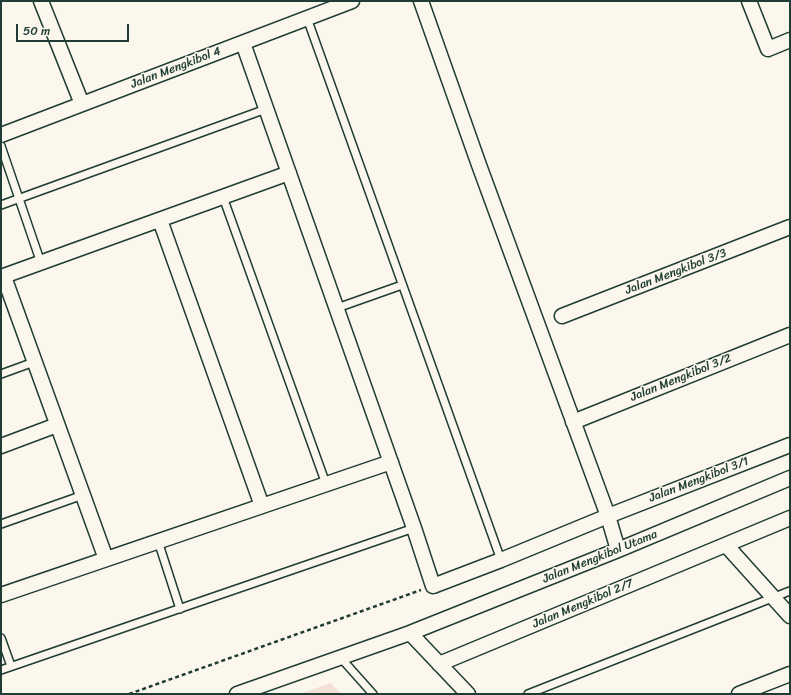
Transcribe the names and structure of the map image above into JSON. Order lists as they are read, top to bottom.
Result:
{
  "streets": {
    "street": [
      "Jalan Mengkibol 4",
      "Jalan Mengkibol 3/3",
      "Jalan Mengkibol 3/2",
      "Jalan Mengkibol 3/1",
      "Jalan Mengkibol Utama",
      "Jalan Mengkibol 2/7"
    ]
  },
  "scale_bar": "50 m"
}
